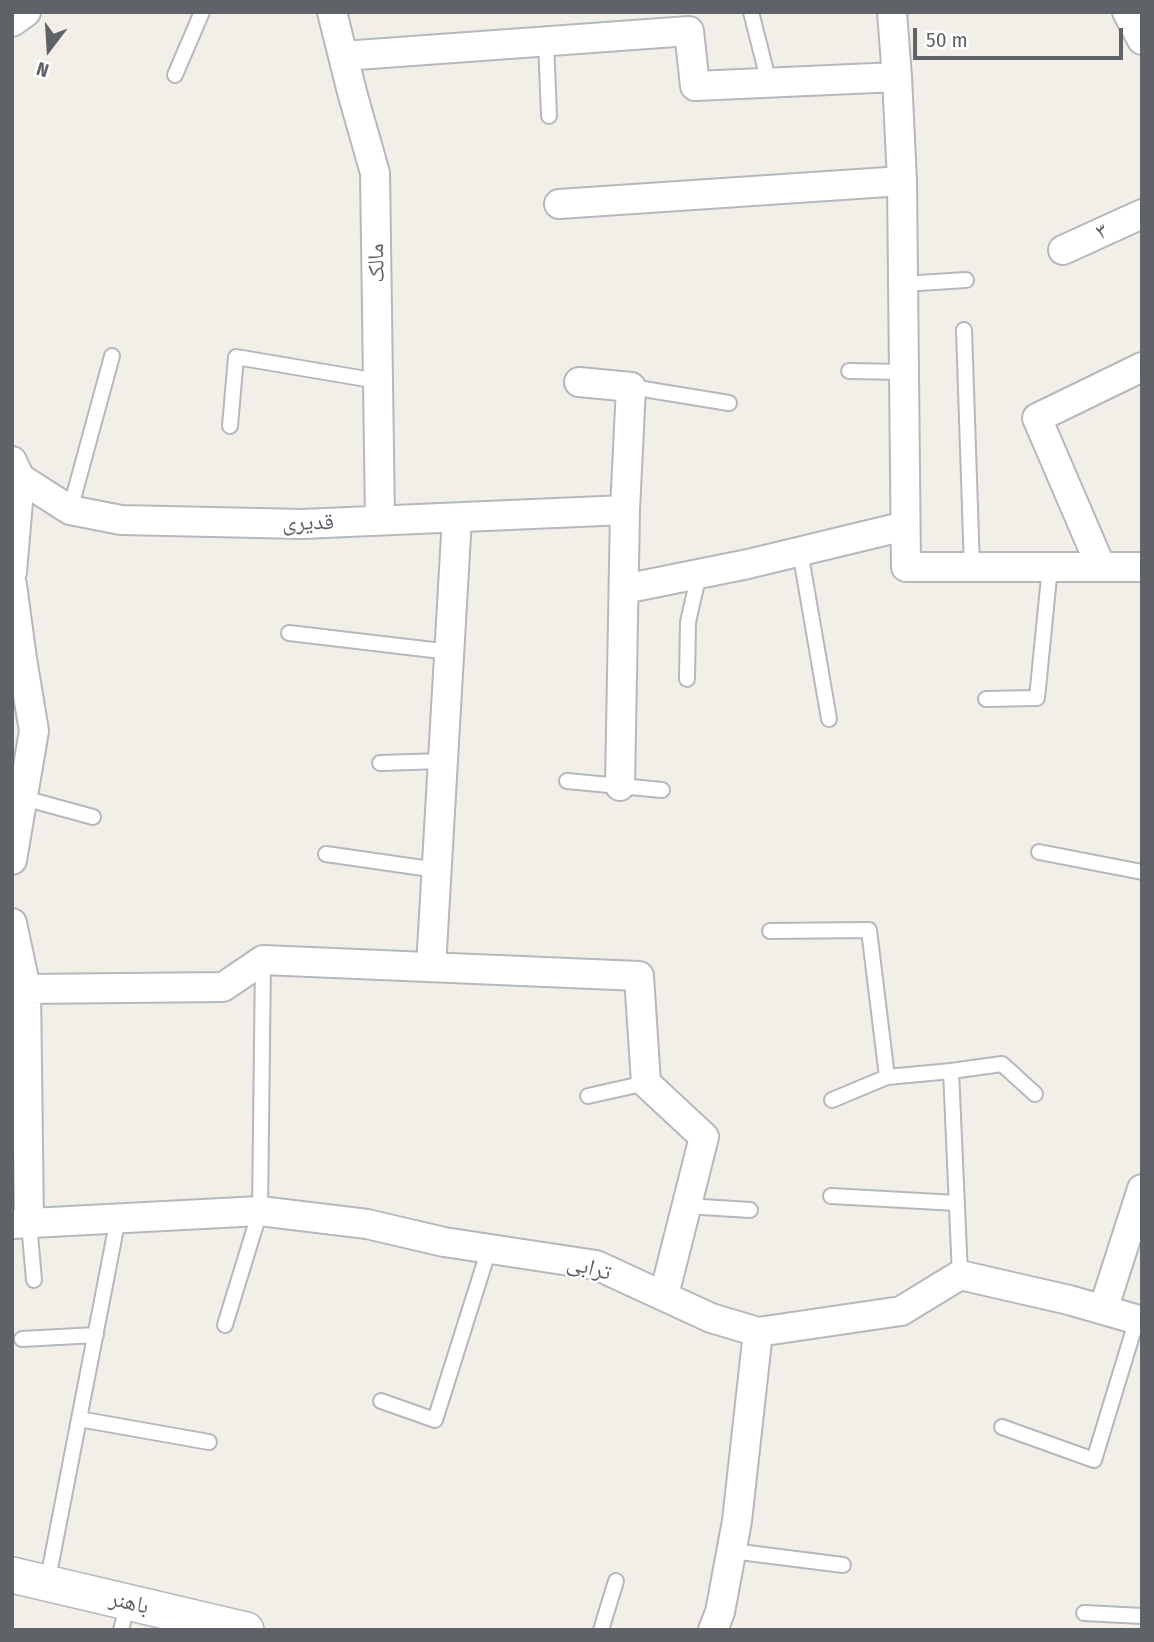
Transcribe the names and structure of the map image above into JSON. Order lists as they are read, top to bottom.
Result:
{
  "streets": {
    "street": [
      "۳",
      "مالک",
      "قدیری",
      "ترابی",
      "باهنر"
    ]
  },
  "crossings": [
    ["مالک", "قدیری"]
  ],
  "scale_bar": "50 m",
  "north": "bottom"
}
